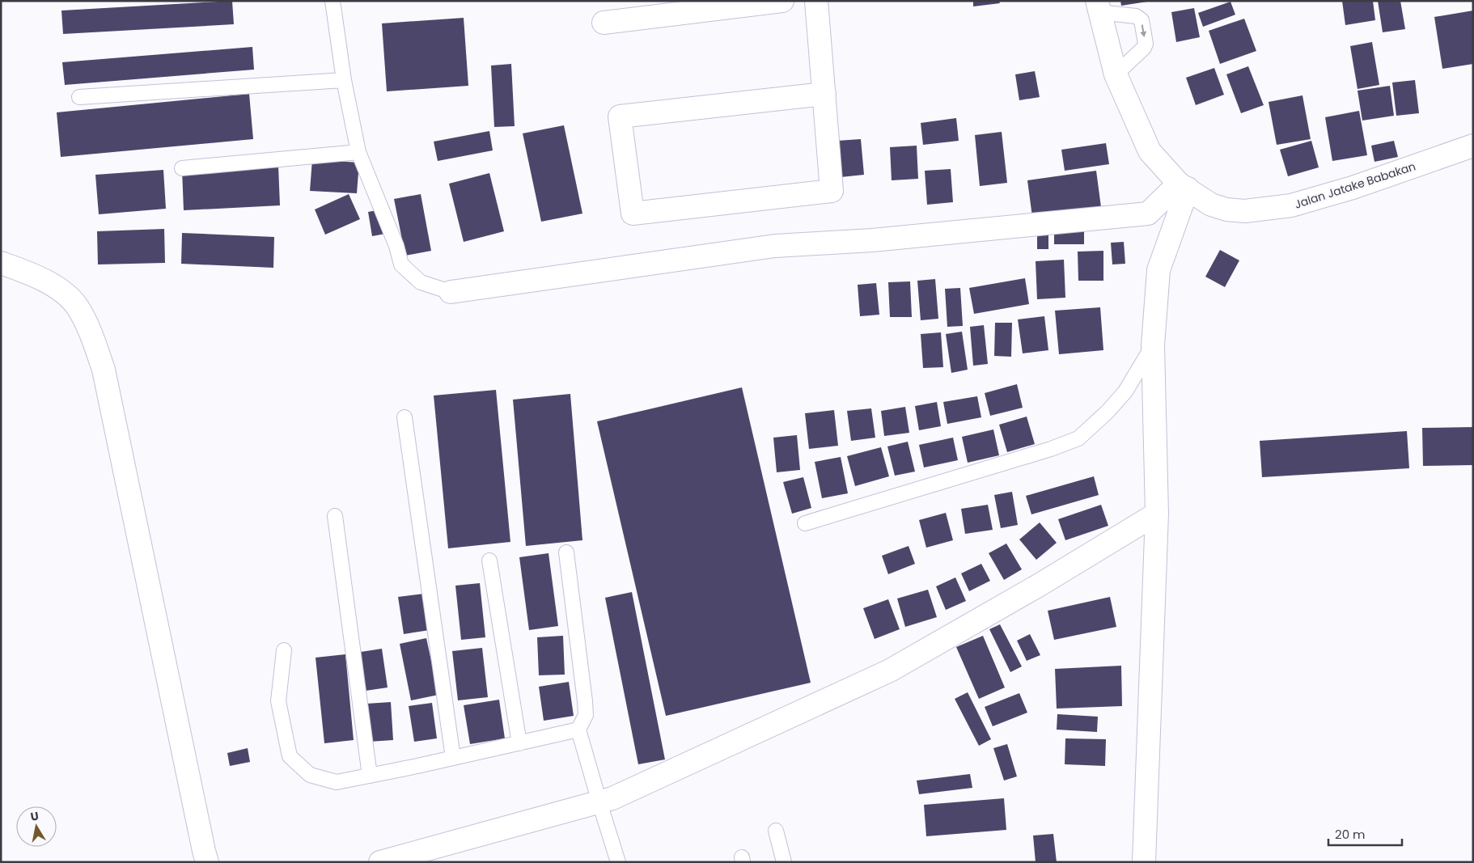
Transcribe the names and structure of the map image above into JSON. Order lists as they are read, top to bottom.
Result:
{
  "streets": {
    "street": ["Jalan Jatake Babakan"]
  },
  "scale_bar": "20 m",
  "north": "top"
}
